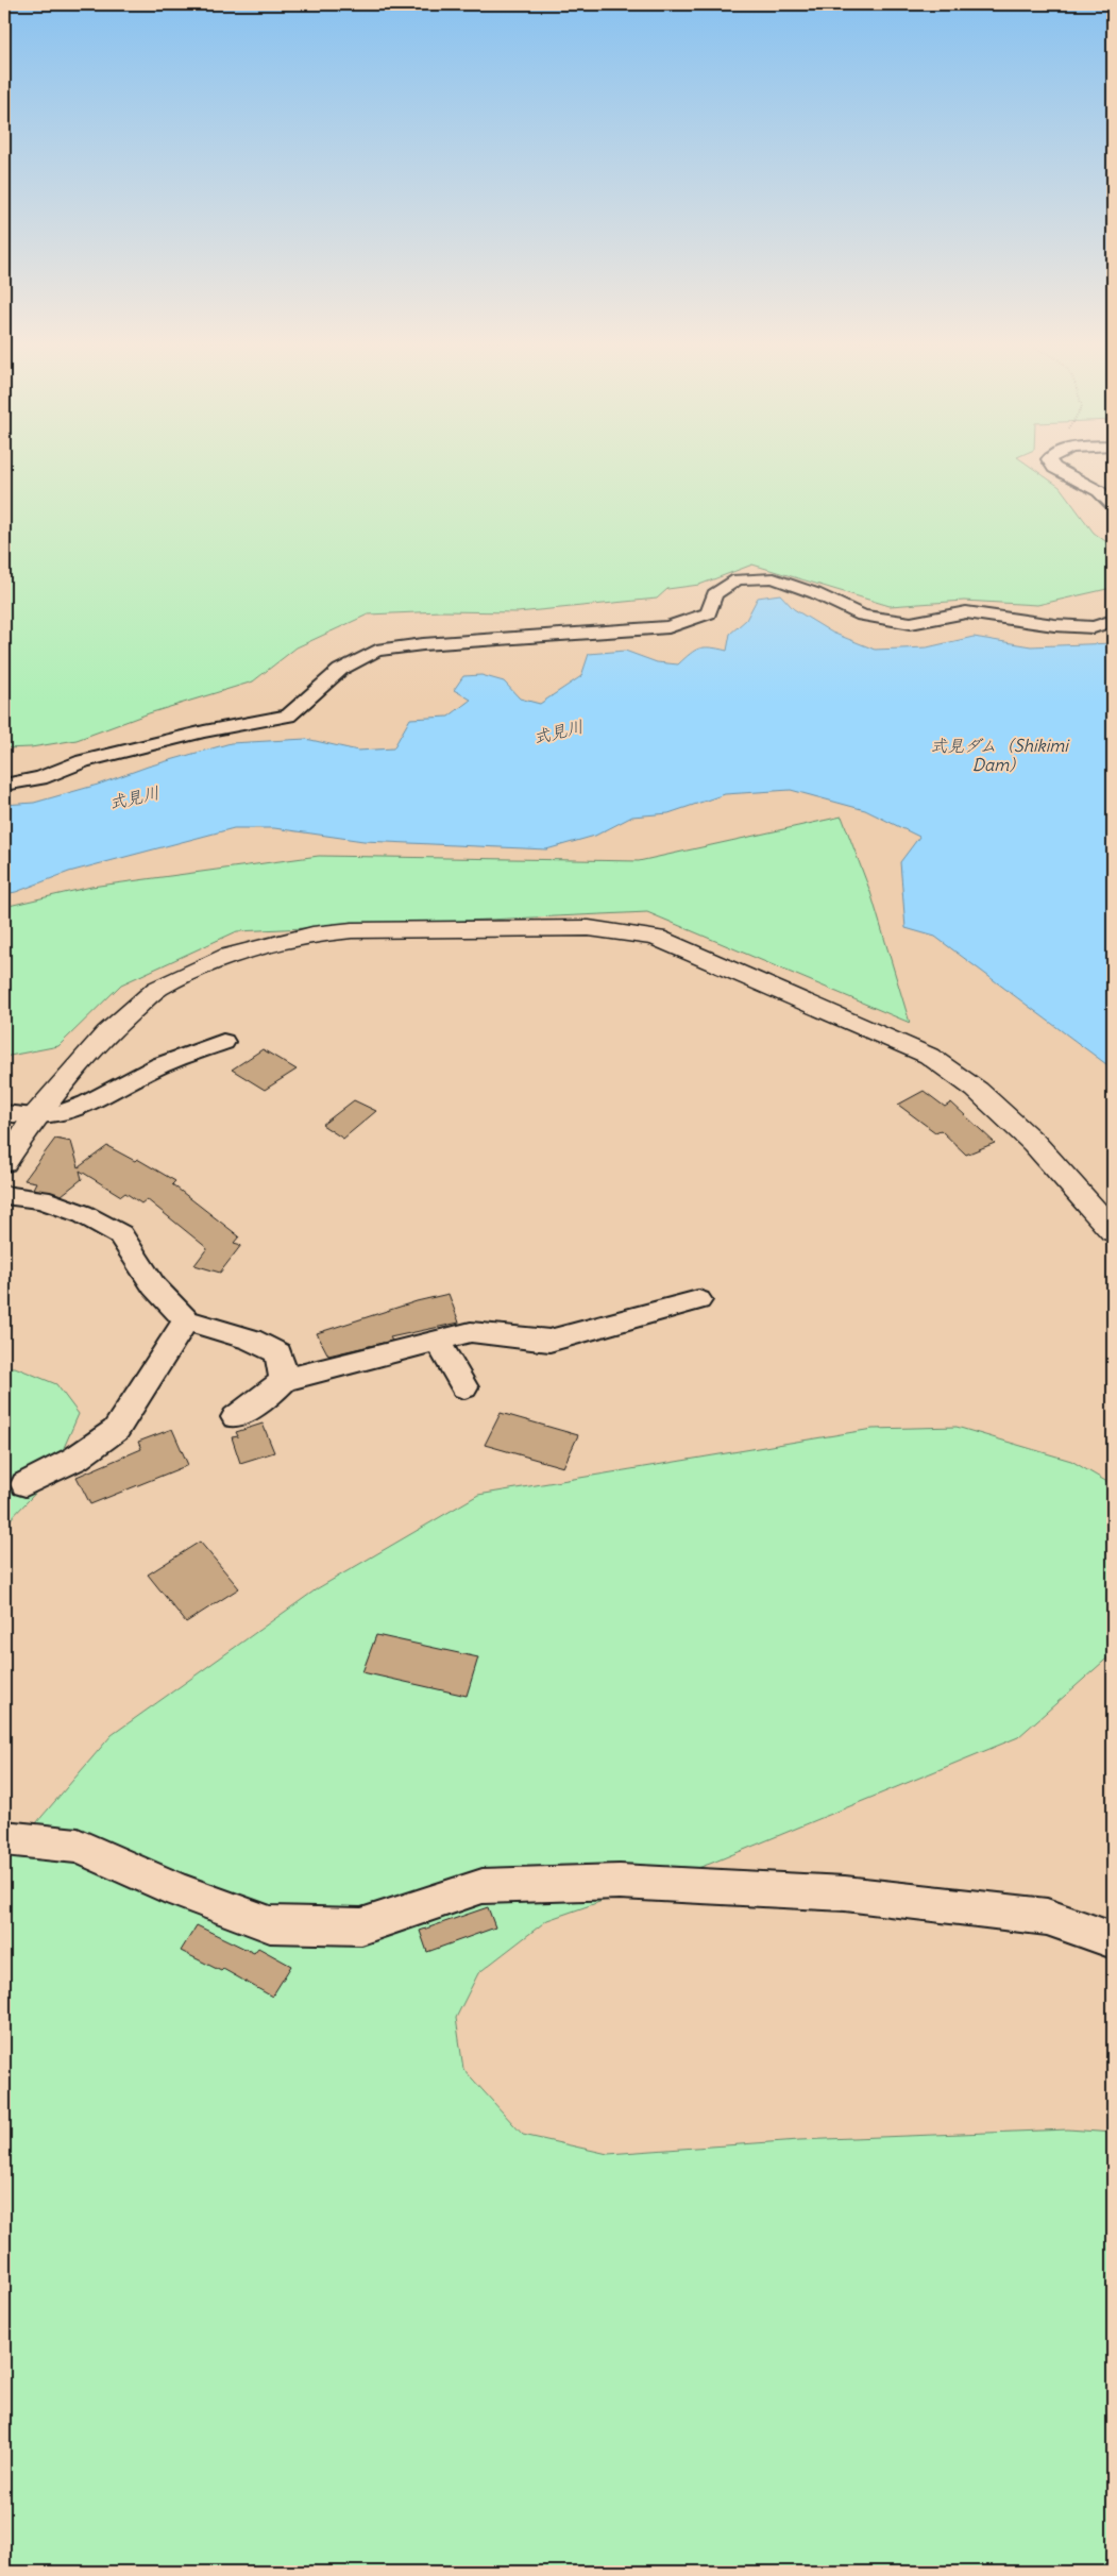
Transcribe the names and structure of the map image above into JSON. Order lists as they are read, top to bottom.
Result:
{
  "water": ["式見川", "式見ダム（Shikimi Dam）"]
}
